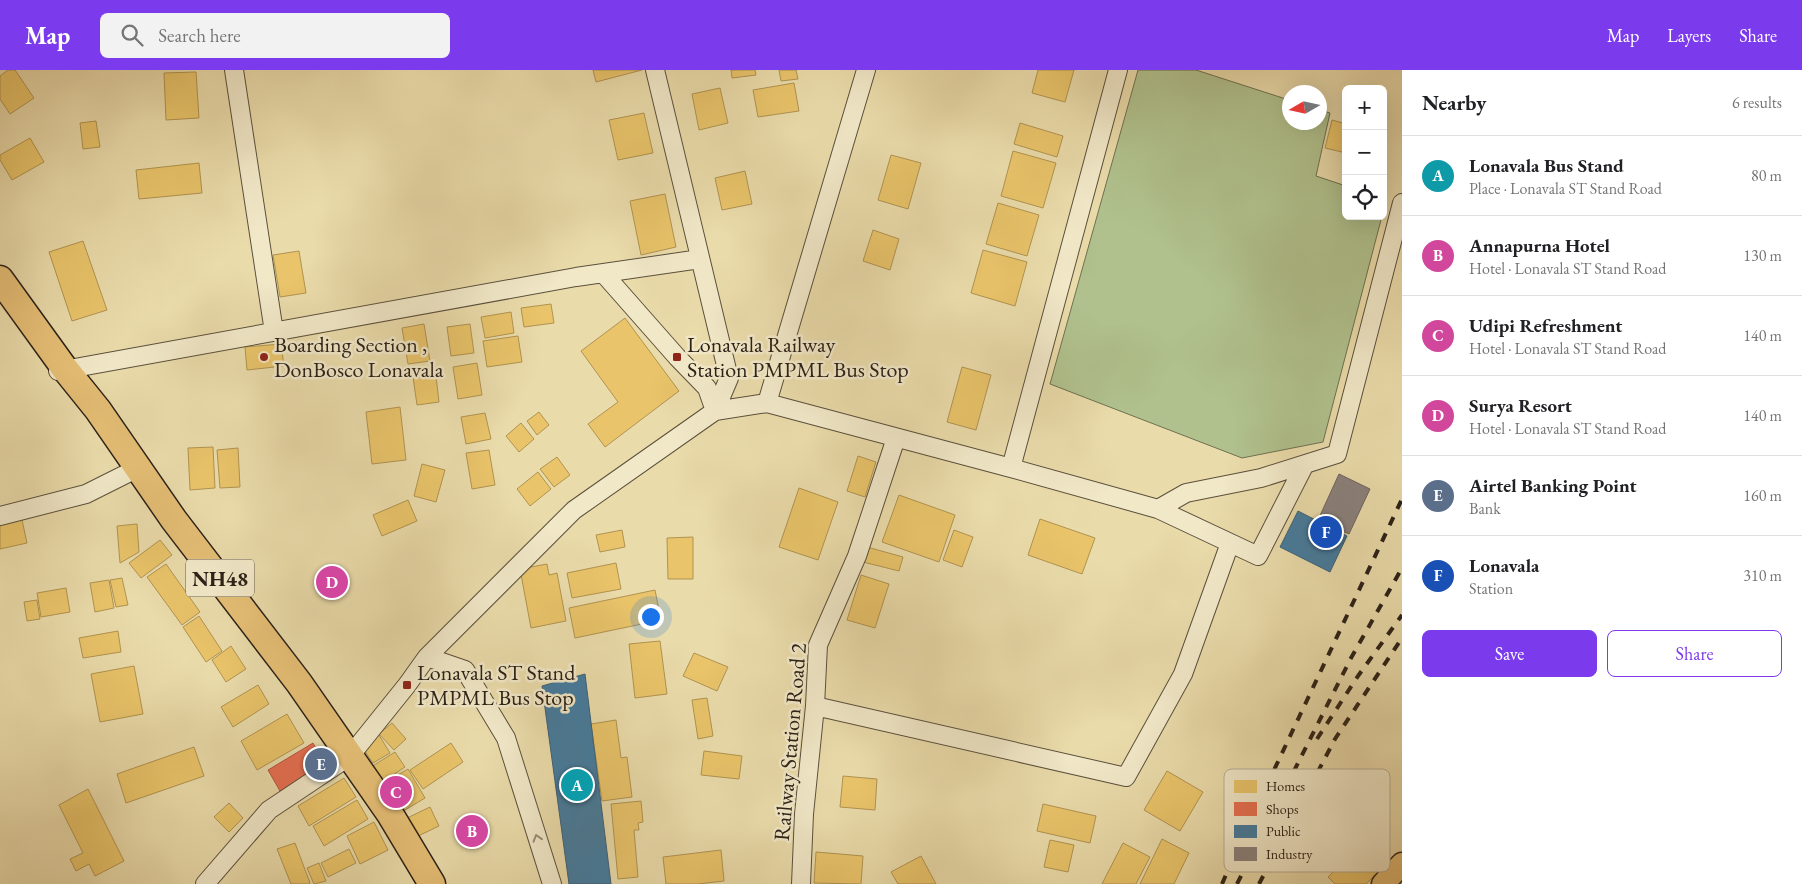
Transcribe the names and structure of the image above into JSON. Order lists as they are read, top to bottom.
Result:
{
  "streets": {
    "highway": ["NH48"],
    "street": ["Railway Station Road 2"]
  },
  "places": {
    "other": ["Boarding Section , DonBosco Lonavala"],
    "transit": ["Lonavala Railway Station PMPML Bus Stop", "Lonavala ST Stand PMPML Bus Stop"]
  },
  "legend": [
    "Homes",
    "Shops",
    "Public",
    "Industry"
  ],
  "north": "left",
  "page": {
    "header": "Map",
    "search": "Search here",
    "nav": ["Map", "Layers", "Share"],
    "heading": ["Nearby", "6 results"],
    "map_buttons": ["+", "−"],
    "list": [
      {
        "mark": "A",
        "name": "Lonavala Bus Stand",
        "note": "Place · Lonavala ST Stand Road",
        "value": "80 m"
      },
      {
        "mark": "B",
        "name": "Annapurna Hotel",
        "note": "Hotel · Lonavala ST Stand Road",
        "value": "130 m"
      },
      {
        "mark": "C",
        "name": "Udipi Refreshment",
        "note": "Hotel · Lonavala ST Stand Road",
        "value": "140 m"
      },
      {
        "mark": "D",
        "name": "Surya Resort",
        "note": "Hotel · Lonavala ST Stand Road",
        "value": "140 m"
      },
      {
        "mark": "E",
        "name": "Airtel Banking Point",
        "note": "Bank",
        "value": "160 m"
      },
      {
        "mark": "F",
        "name": "Lonavala",
        "note": "Station",
        "value": "310 m"
      }
    ],
    "pins": [
      "F",
      "D",
      "E",
      "A",
      "C",
      "B"
    ],
    "buttons": ["Save", "Share"]
  }
}
